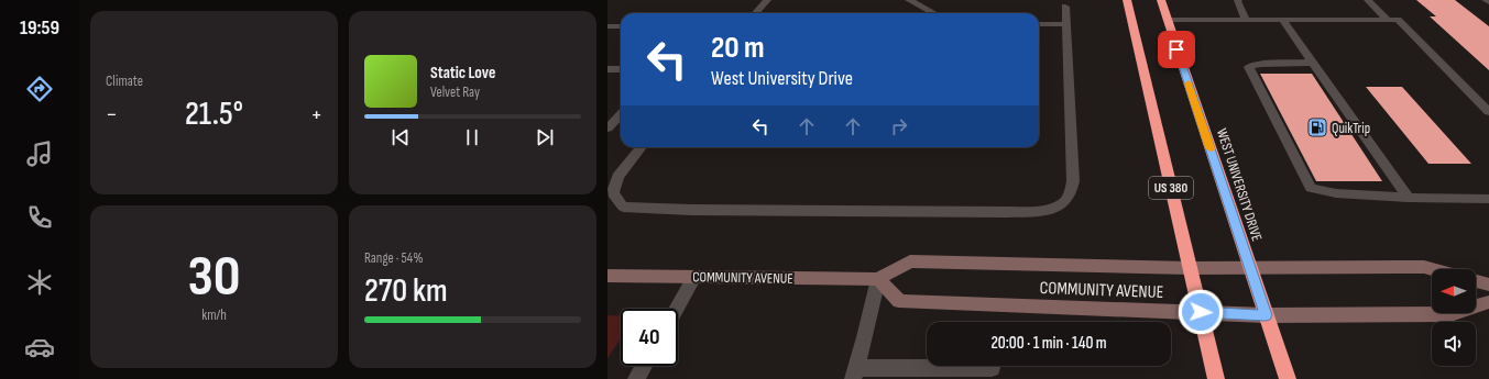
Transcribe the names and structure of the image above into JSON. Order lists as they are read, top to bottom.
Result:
{
  "streets": {
    "highway": ["WEST UNIVERSITY DRIVE", "US 380"],
    "street": ["COMMUNITY AVENUE"]
  },
  "crossings": [
    ["WEST UNIVERSITY DRIVE", "COMMUNITY AVENUE"],
    ["US 380", "COMMUNITY AVENUE"]
  ],
  "places": {
    "fuel station": ["QuikTrip"]
  },
  "north": "left",
  "page": {
    "tabs": "19:59",
    "tile": [
      "Climate",
      ["30", "km/h"],
      ["Range · 54%", "270 km"]
    ],
    "turn": ["20 m", "West University Drive"],
    "song": ["Static Love", "Velvet Ray"],
    "heat": ["−", "21.5°", "+"],
    "limit": "40",
    "trip": "20:00 · 1 min · 140 m"
  }
}
